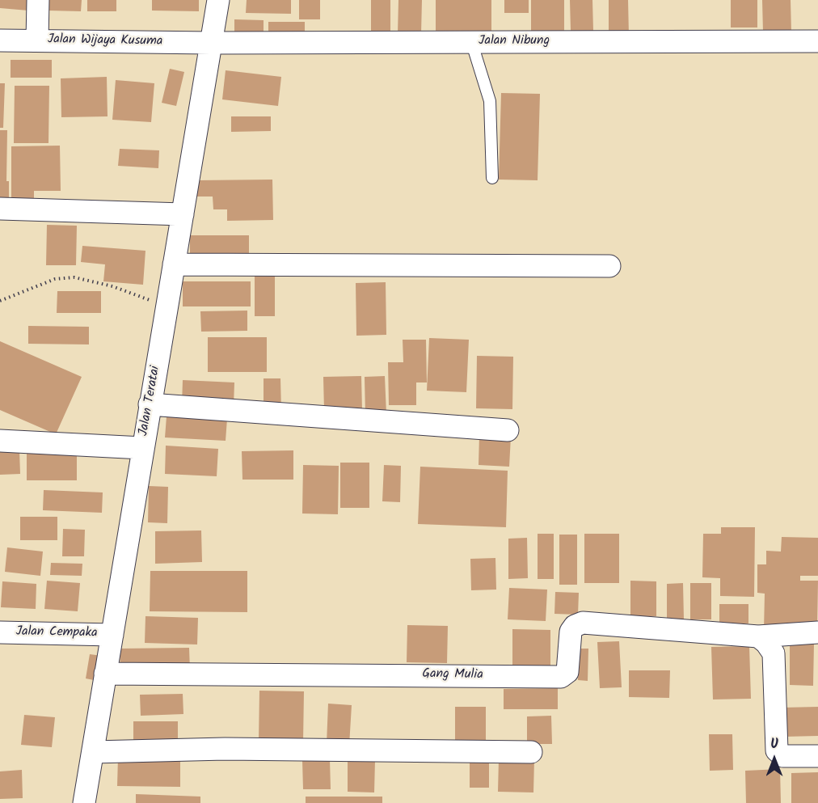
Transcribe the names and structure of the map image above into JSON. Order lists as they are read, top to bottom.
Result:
{
  "streets": {
    "street": [
      "Jalan Wijaya Kusuma",
      "Jalan Nibung",
      "Jalan Teratai",
      "Jalan Cempaka",
      "Gang Mulia"
    ]
  },
  "crossings": [
    ["Jalan Wijaya Kusuma", "Jalan Nibung"],
    ["Jalan Wijaya Kusuma", "Jalan Teratai"],
    ["Jalan Nibung", "Jalan Teratai"],
    ["Jalan Teratai", "Jalan Cempaka"],
    ["Jalan Teratai", "Gang Mulia"]
  ],
  "north": "top"
}
